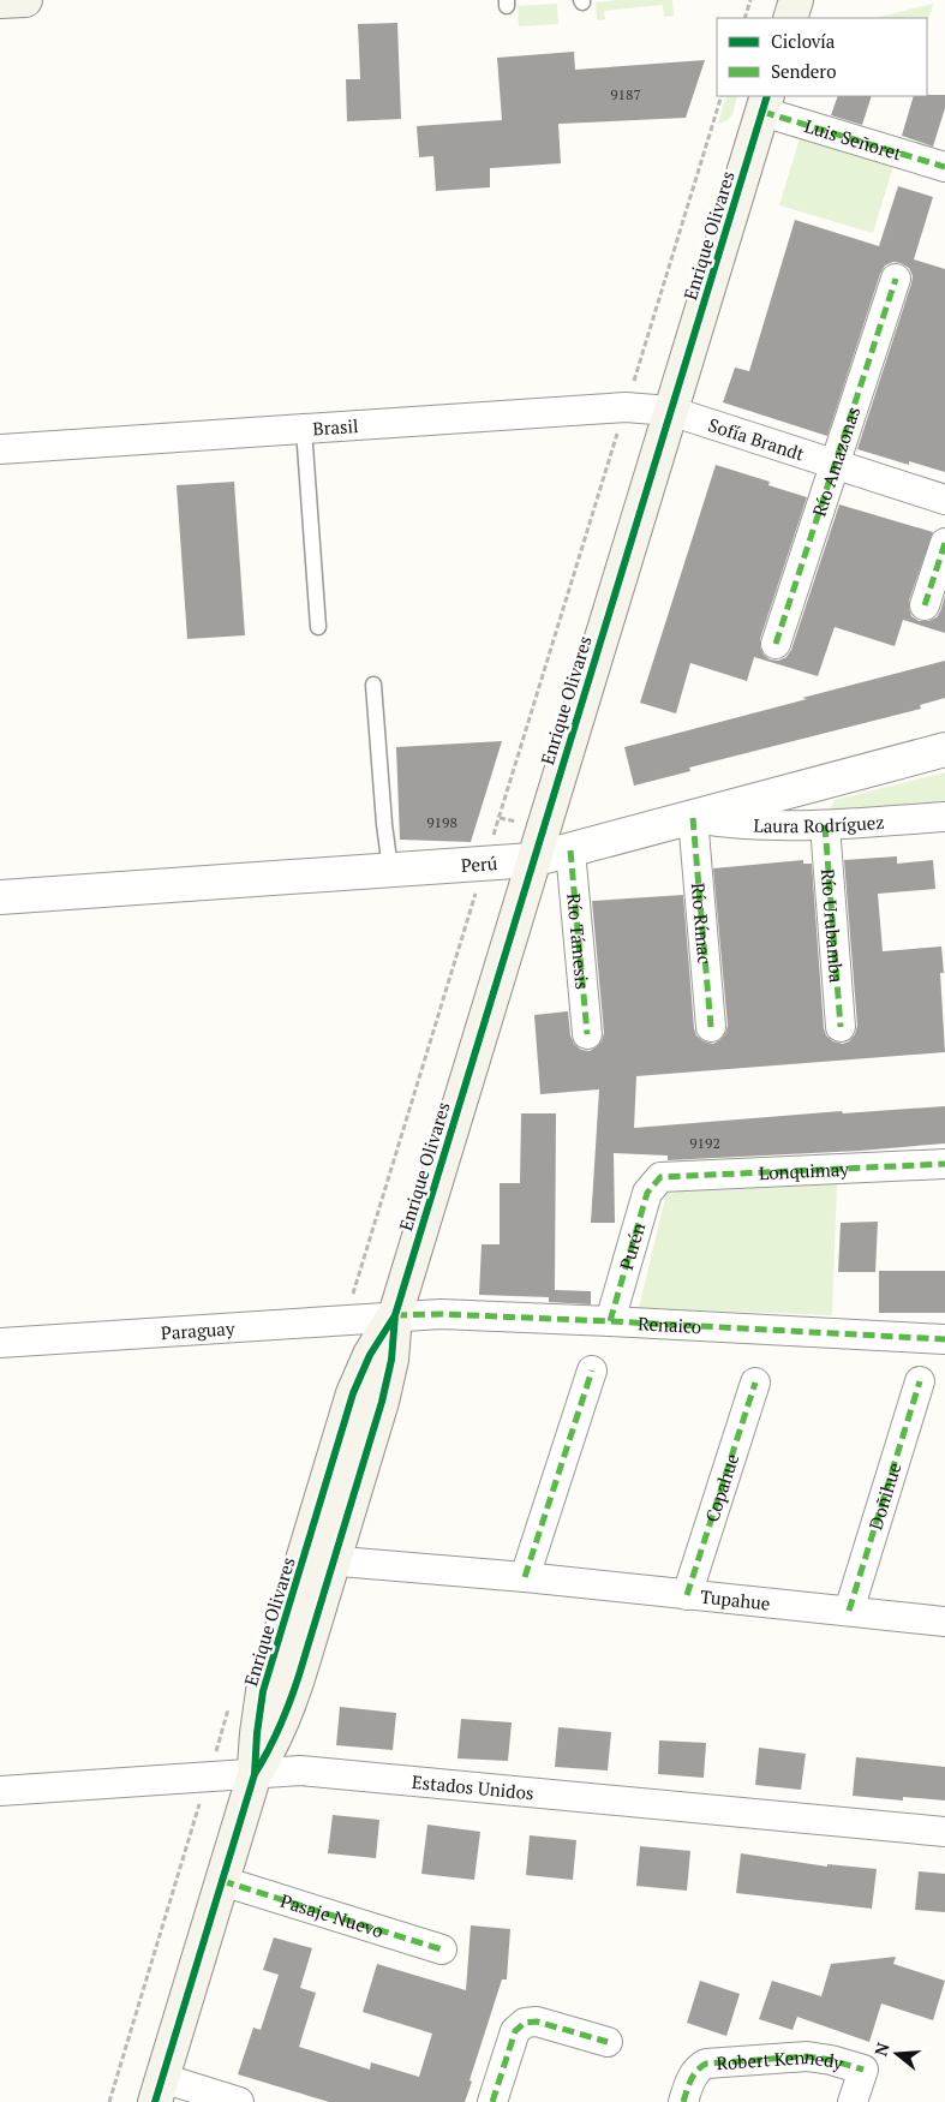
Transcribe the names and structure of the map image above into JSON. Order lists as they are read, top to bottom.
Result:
{
  "streets": {
    "main road": ["Enrique Olivares"],
    "street": [
      "Luis Señoret",
      "Brasil",
      "Sofía Brandt",
      "Río Amazonas",
      "Laura Rodríguez",
      "Perú",
      "Río Rímac",
      "Río Urubamba",
      "Río Támesis",
      "Lonquimay",
      "Purén",
      "Renaico",
      "Paraguay",
      "Copahue",
      "Doñihue",
      "Tupahue",
      "Estados Unidos",
      "Pasaje Nuevo",
      "Robert Kennedy"
    ]
  },
  "crossings": [
    ["Luis Señoret", "Enrique Olivares"],
    ["Enrique Olivares", "Brasil"],
    ["Enrique Olivares", "Sofía Brandt"],
    ["Enrique Olivares", "Perú"],
    ["Enrique Olivares", "Renaico"],
    ["Enrique Olivares", "Paraguay"],
    ["Enrique Olivares", "Tupahue"],
    ["Enrique Olivares", "Estados Unidos"],
    ["Enrique Olivares", "Pasaje Nuevo"],
    ["Brasil", "Sofía Brandt"],
    ["Sofía Brandt", "Río Amazonas"],
    ["Laura Rodríguez", "Perú"],
    ["Laura Rodríguez", "Río Rímac"],
    ["Laura Rodríguez", "Río Urubamba"],
    ["Perú", "Río Rímac"],
    ["Perú", "Río Támesis"],
    ["Lonquimay", "Purén"],
    ["Purén", "Renaico"],
    ["Renaico", "Paraguay"],
    ["Copahue", "Tupahue"],
    ["Doñihue", "Tupahue"]
  ],
  "house_numbers": ["9187", "9198", "9192"],
  "legend": ["Ciclovía", "Sendero"],
  "north": "left"
}
